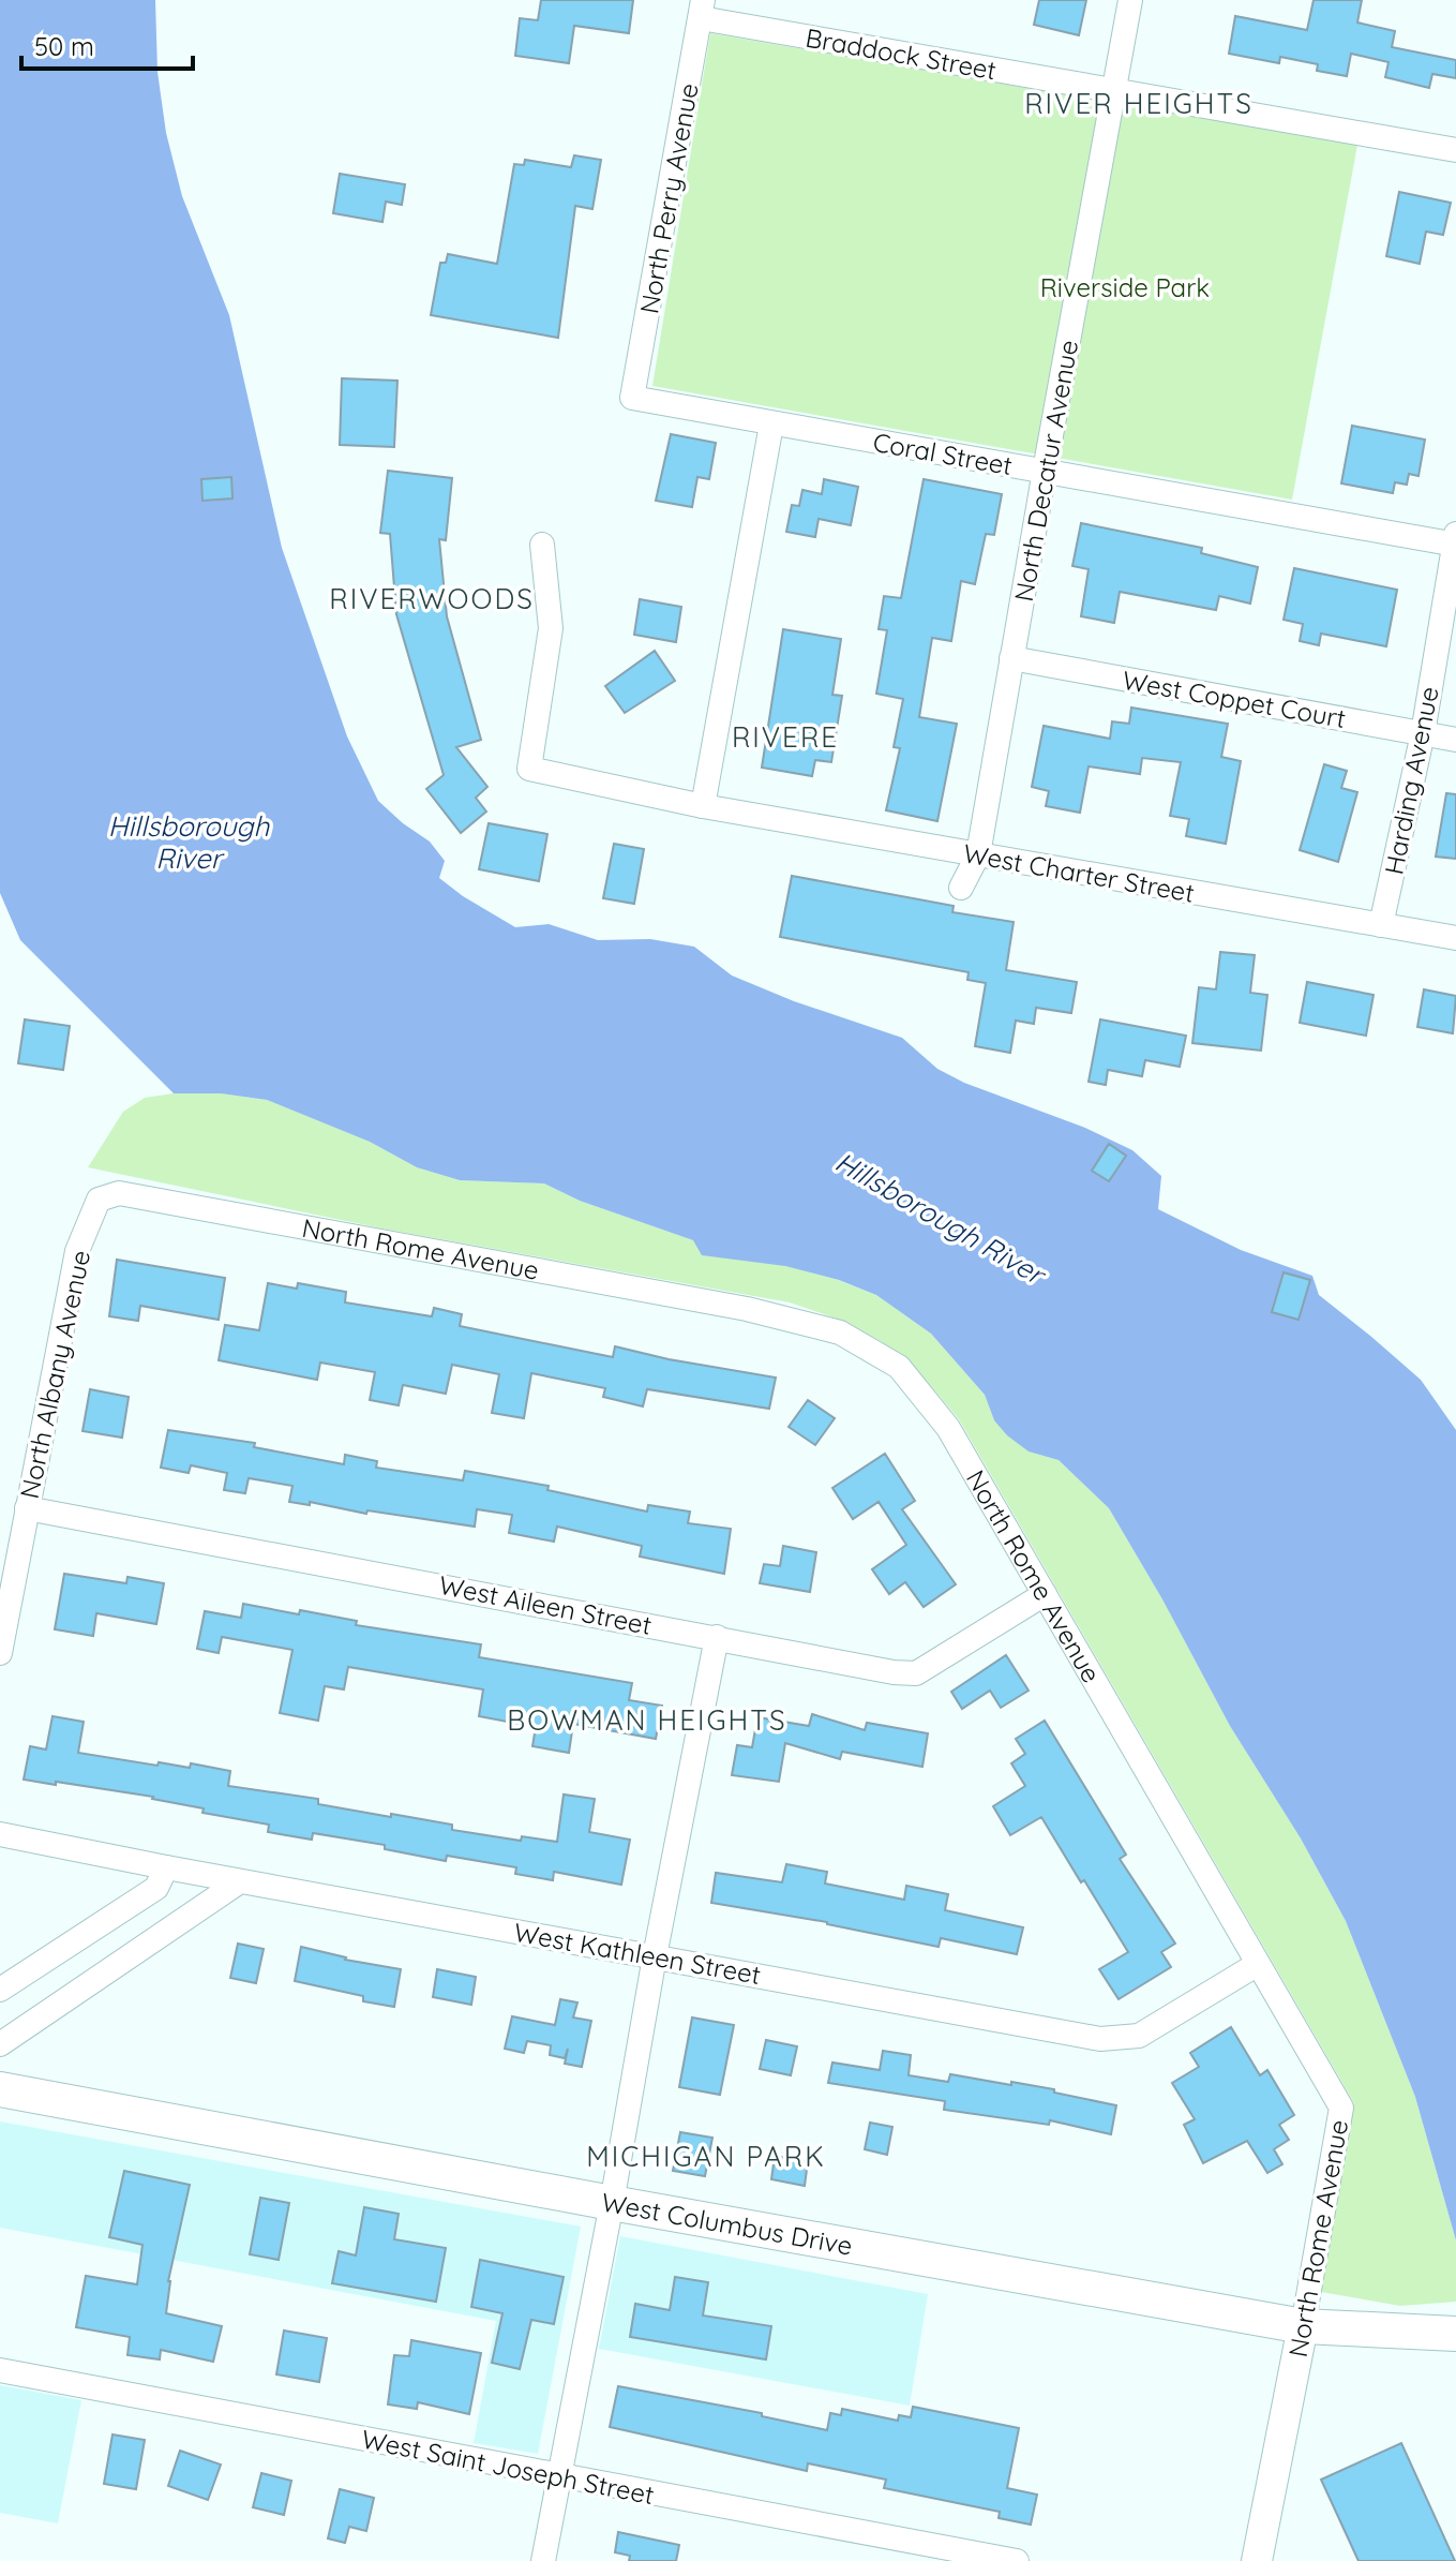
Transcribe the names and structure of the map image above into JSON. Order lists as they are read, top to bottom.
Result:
{
  "streets": {
    "main road": ["West Columbus Drive"],
    "street": [
      "Braddock Street",
      "North Perry Avenue",
      "Coral Street",
      "North Decatur Avenue",
      "West Coppet Court",
      "Harding Avenue",
      "West Charter Street",
      "North Rome Avenue",
      "North Albany Avenue",
      "West Aileen Street",
      "West Kathleen Street",
      "West Saint Joseph Street"
    ]
  },
  "crossings": [
    ["Braddock Street", "North Perry Avenue"],
    ["Braddock Street", "North Decatur Avenue"],
    ["North Perry Avenue", "Coral Street"],
    ["Coral Street", "North Decatur Avenue"],
    ["Coral Street", "Harding Avenue"],
    ["North Decatur Avenue", "West Coppet Court"],
    ["North Decatur Avenue", "West Charter Street"],
    ["West Coppet Court", "Harding Avenue"],
    ["Harding Avenue", "West Charter Street"],
    ["North Rome Avenue", "North Albany Avenue"],
    ["North Rome Avenue", "West Aileen Street"],
    ["North Rome Avenue", "West Kathleen Street"],
    ["North Rome Avenue", "West Columbus Drive"],
    ["North Albany Avenue", "West Aileen Street"]
  ],
  "districts": [
    "RIVER HEIGHTS",
    "RIVERWOODS",
    "RIVERE",
    "BOWMAN HEIGHTS",
    "MICHIGAN PARK"
  ],
  "water": ["Hillsborough River"],
  "parks": ["Riverside Park"],
  "scale_bar": "50 m"
}
